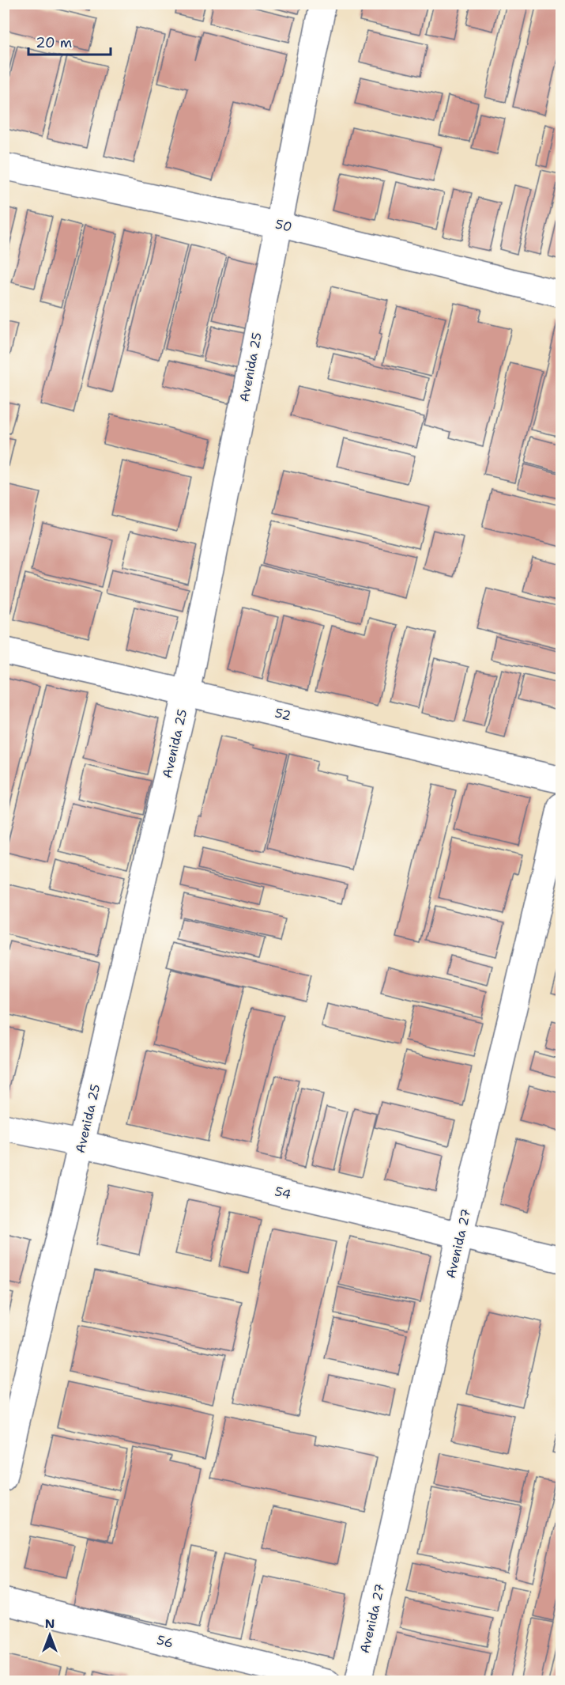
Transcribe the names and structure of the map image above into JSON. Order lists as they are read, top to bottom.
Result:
{
  "streets": {
    "street": [
      "50",
      "Avenida 25",
      "52",
      "54",
      "Avenida 27",
      "56"
    ]
  },
  "crossings": [
    ["50", "Avenida 25"],
    ["Avenida 25", "52"],
    ["Avenida 25", "54"],
    ["54", "Avenida 27"]
  ],
  "scale_bar": "20 m",
  "north": "top"
}
